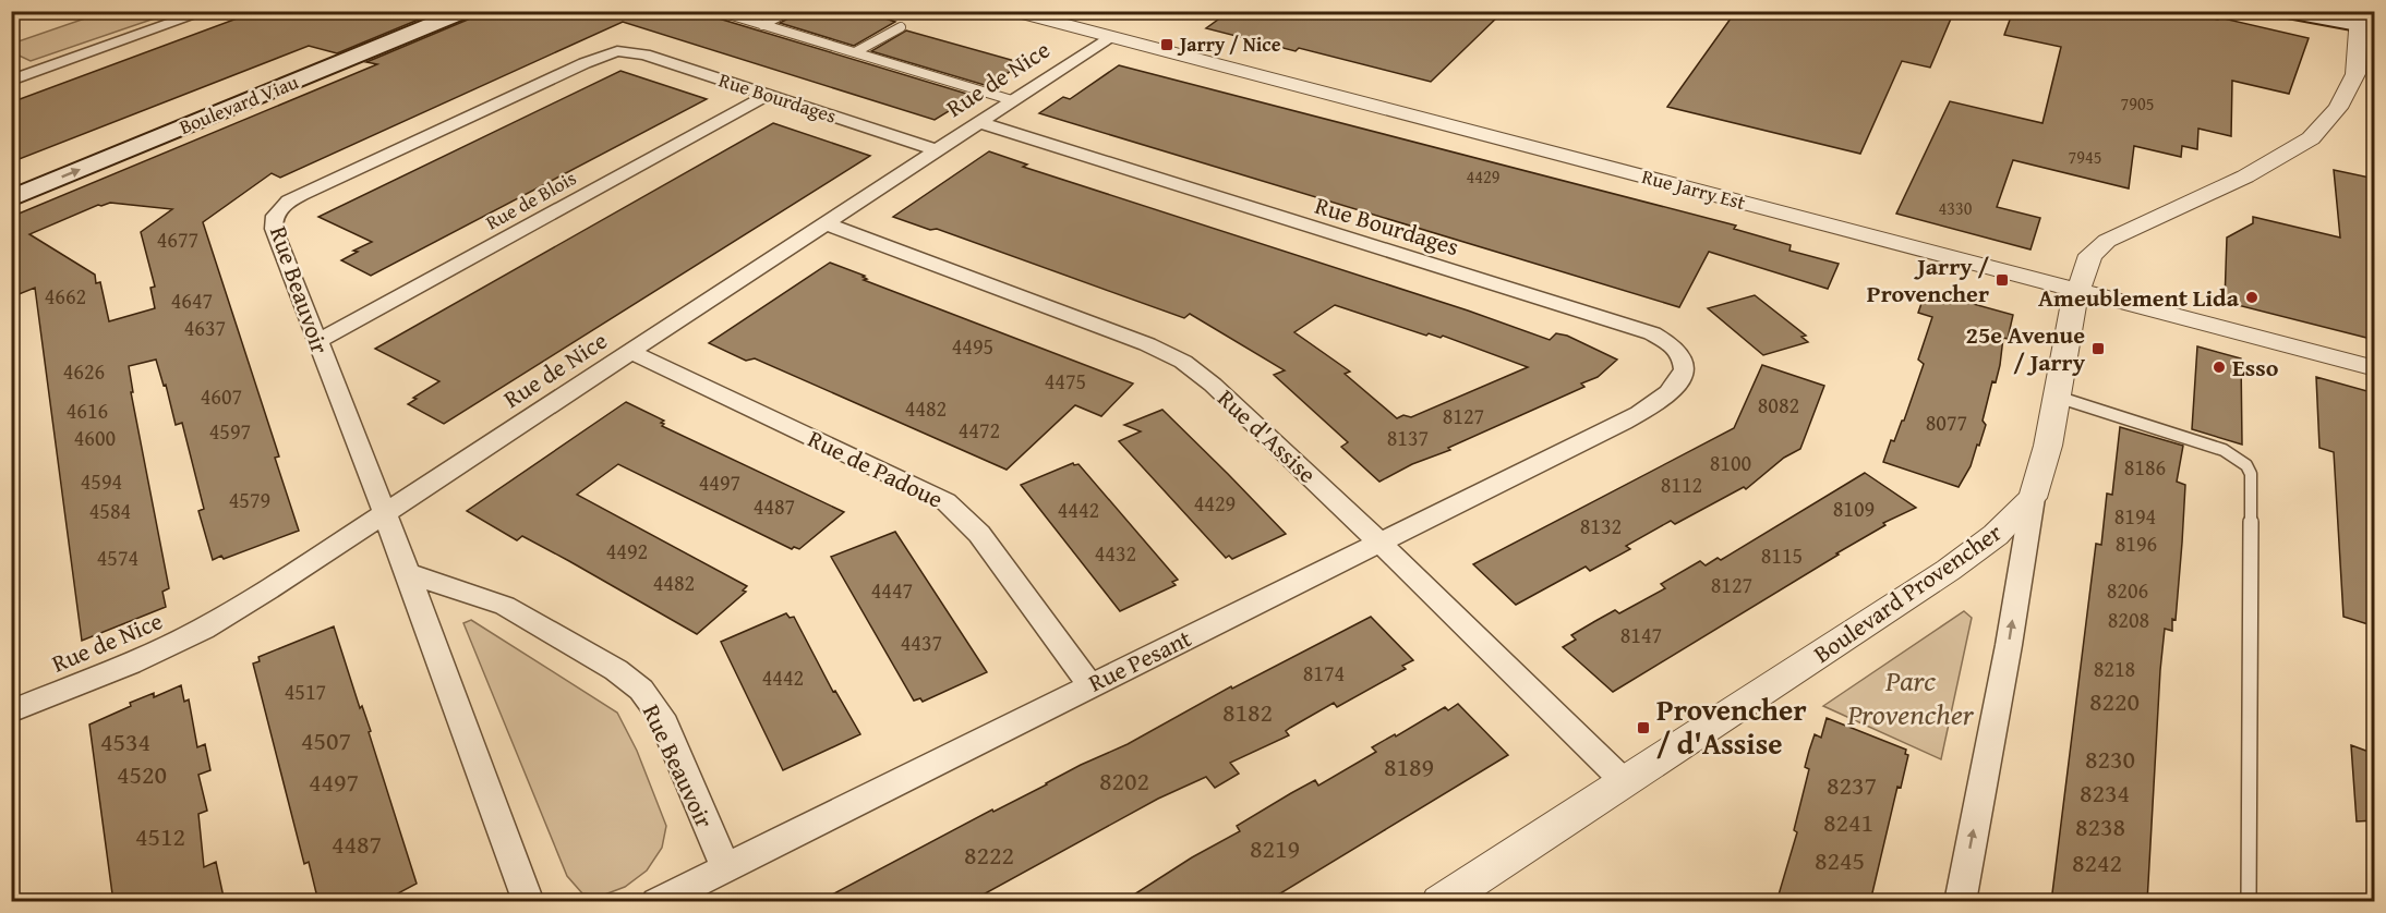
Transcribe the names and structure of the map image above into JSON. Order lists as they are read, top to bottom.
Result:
{
  "streets": {
    "main road": ["Boulevard Viau"],
    "street": [
      "Rue de Nice",
      "Rue Bourdages",
      "Rue Jarry Est",
      "Rue de Blois",
      "Rue Beauvoir",
      "Rue d'Assise",
      "Rue de Padoue",
      "Boulevard Provencher",
      "Rue Pesant"
    ]
  },
  "crossings": [
    ["Rue de Nice", "Rue Bourdages"],
    ["Rue de Nice", "Rue Jarry Est"],
    ["Rue de Nice", "Rue Beauvoir"],
    ["Rue de Nice", "Rue d'Assise"],
    ["Rue de Nice", "Rue de Padoue"],
    ["Rue Bourdages", "Rue de Blois"],
    ["Rue Bourdages", "Rue Beauvoir"],
    ["Rue Bourdages", "Rue Pesant"],
    ["Rue Jarry Est", "Boulevard Provencher"],
    ["Rue de Blois", "Rue Beauvoir"],
    ["Rue Beauvoir", "Rue Pesant"],
    ["Rue d'Assise", "Boulevard Provencher"],
    ["Rue d'Assise", "Rue Pesant"],
    ["Rue de Padoue", "Rue Pesant"]
  ],
  "parks": ["Parc Provencher"],
  "places": {
    "transit": [
      "Jarry / Nice",
      "Jarry / Provencher",
      "25e Avenue / Jarry",
      "Provencher / d'Assise"
    ],
    "other": ["Ameublement Lida", "Esso"]
  },
  "house_numbers": [
    "7905",
    "7945",
    "4429",
    "4330",
    "4677",
    "4662",
    "4647",
    "4637",
    "4495",
    "4626",
    "4475",
    "4607",
    "8082",
    "4482",
    "4616",
    "8127",
    "8077",
    "4472",
    "4597",
    "4600",
    "8137",
    "8100",
    "8186",
    "4594",
    "4497",
    "8112",
    "4579",
    "4429",
    "4487",
    "8109",
    "4442",
    "4584",
    "8194",
    "8132",
    "8196",
    "4492",
    "4432",
    "8115",
    "4574",
    "4482",
    "8127",
    "4447",
    "8206",
    "8208",
    "8147",
    "4437",
    "8218",
    "8174",
    "4442",
    "4517",
    "8220",
    "8182",
    "4507",
    "4534",
    "8230",
    "8189",
    "4520",
    "8202",
    "4497",
    "8237",
    "8234",
    "8241",
    "8238",
    "4512",
    "4487",
    "8219",
    "8222",
    "8245",
    "8242"
  ]
}
